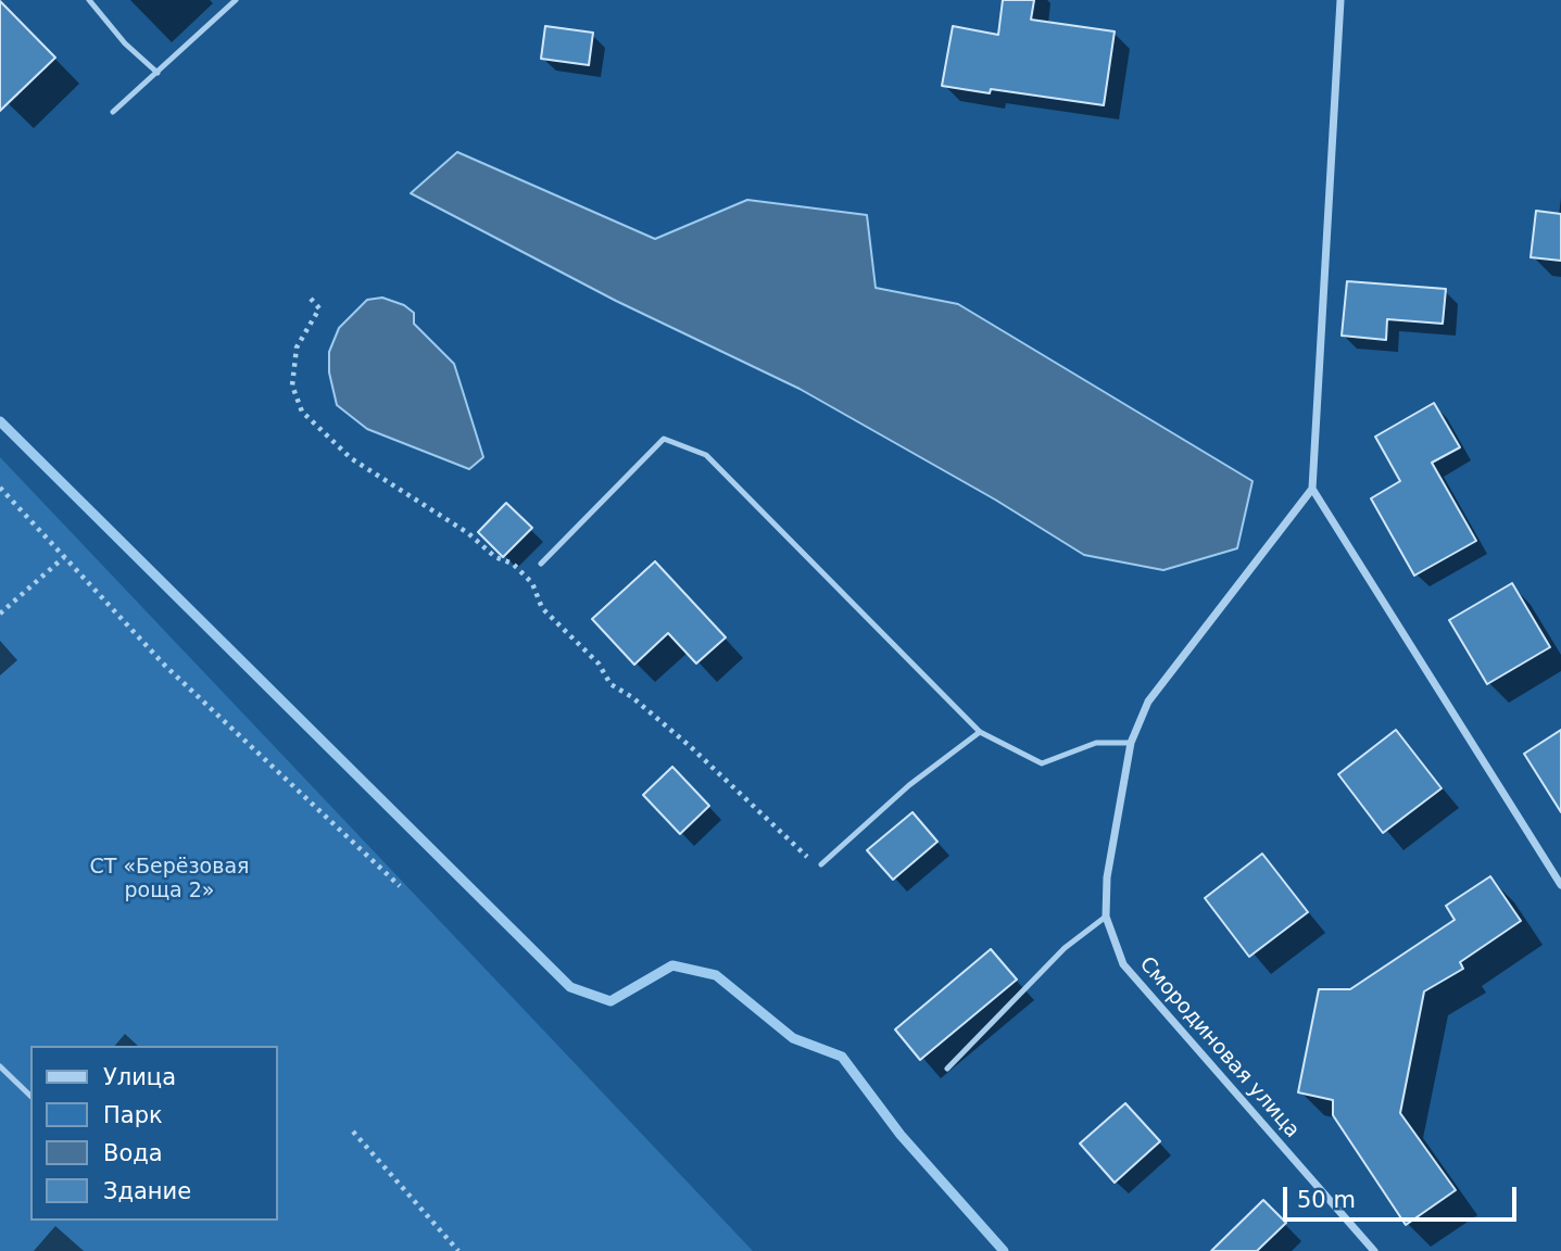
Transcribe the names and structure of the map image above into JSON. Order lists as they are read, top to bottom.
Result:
{
  "streets": {
    "street": ["Смородиновая улица"]
  },
  "parks": ["СТ «Берёзовая роща 2»"],
  "legend": [
    "Улица",
    "Парк",
    "Вода",
    "Здание"
  ],
  "scale_bar": "50 m"
}
